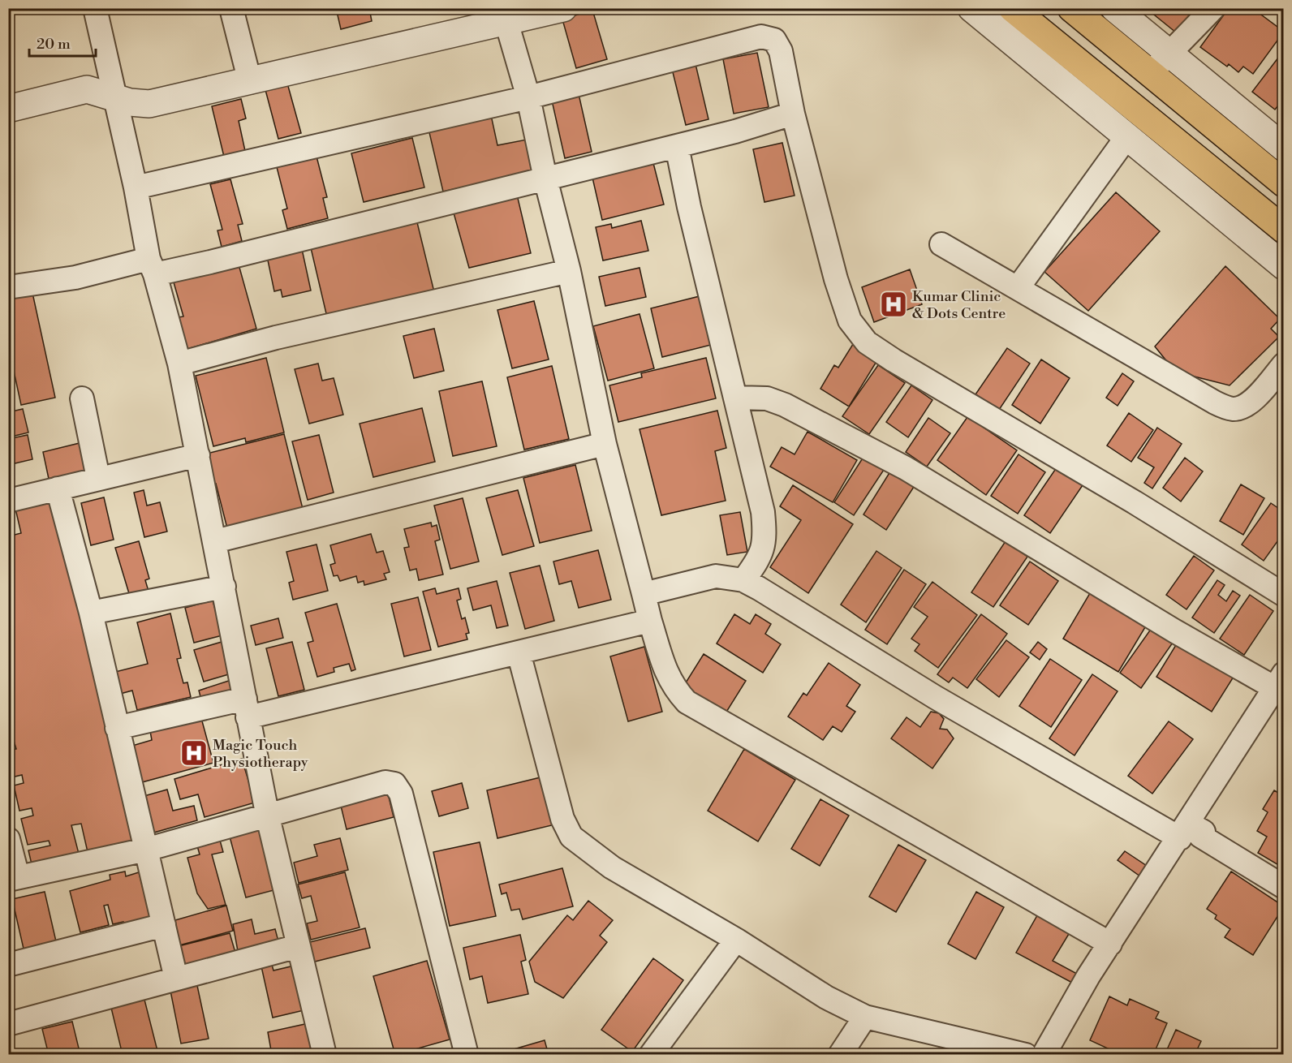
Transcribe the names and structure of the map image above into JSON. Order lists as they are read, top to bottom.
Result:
{
  "places": {
    "hospital": ["Kumar Clinic & Dots Centre", "Magic Touch Physiotherapy"]
  },
  "scale_bar": "20 m"
}
